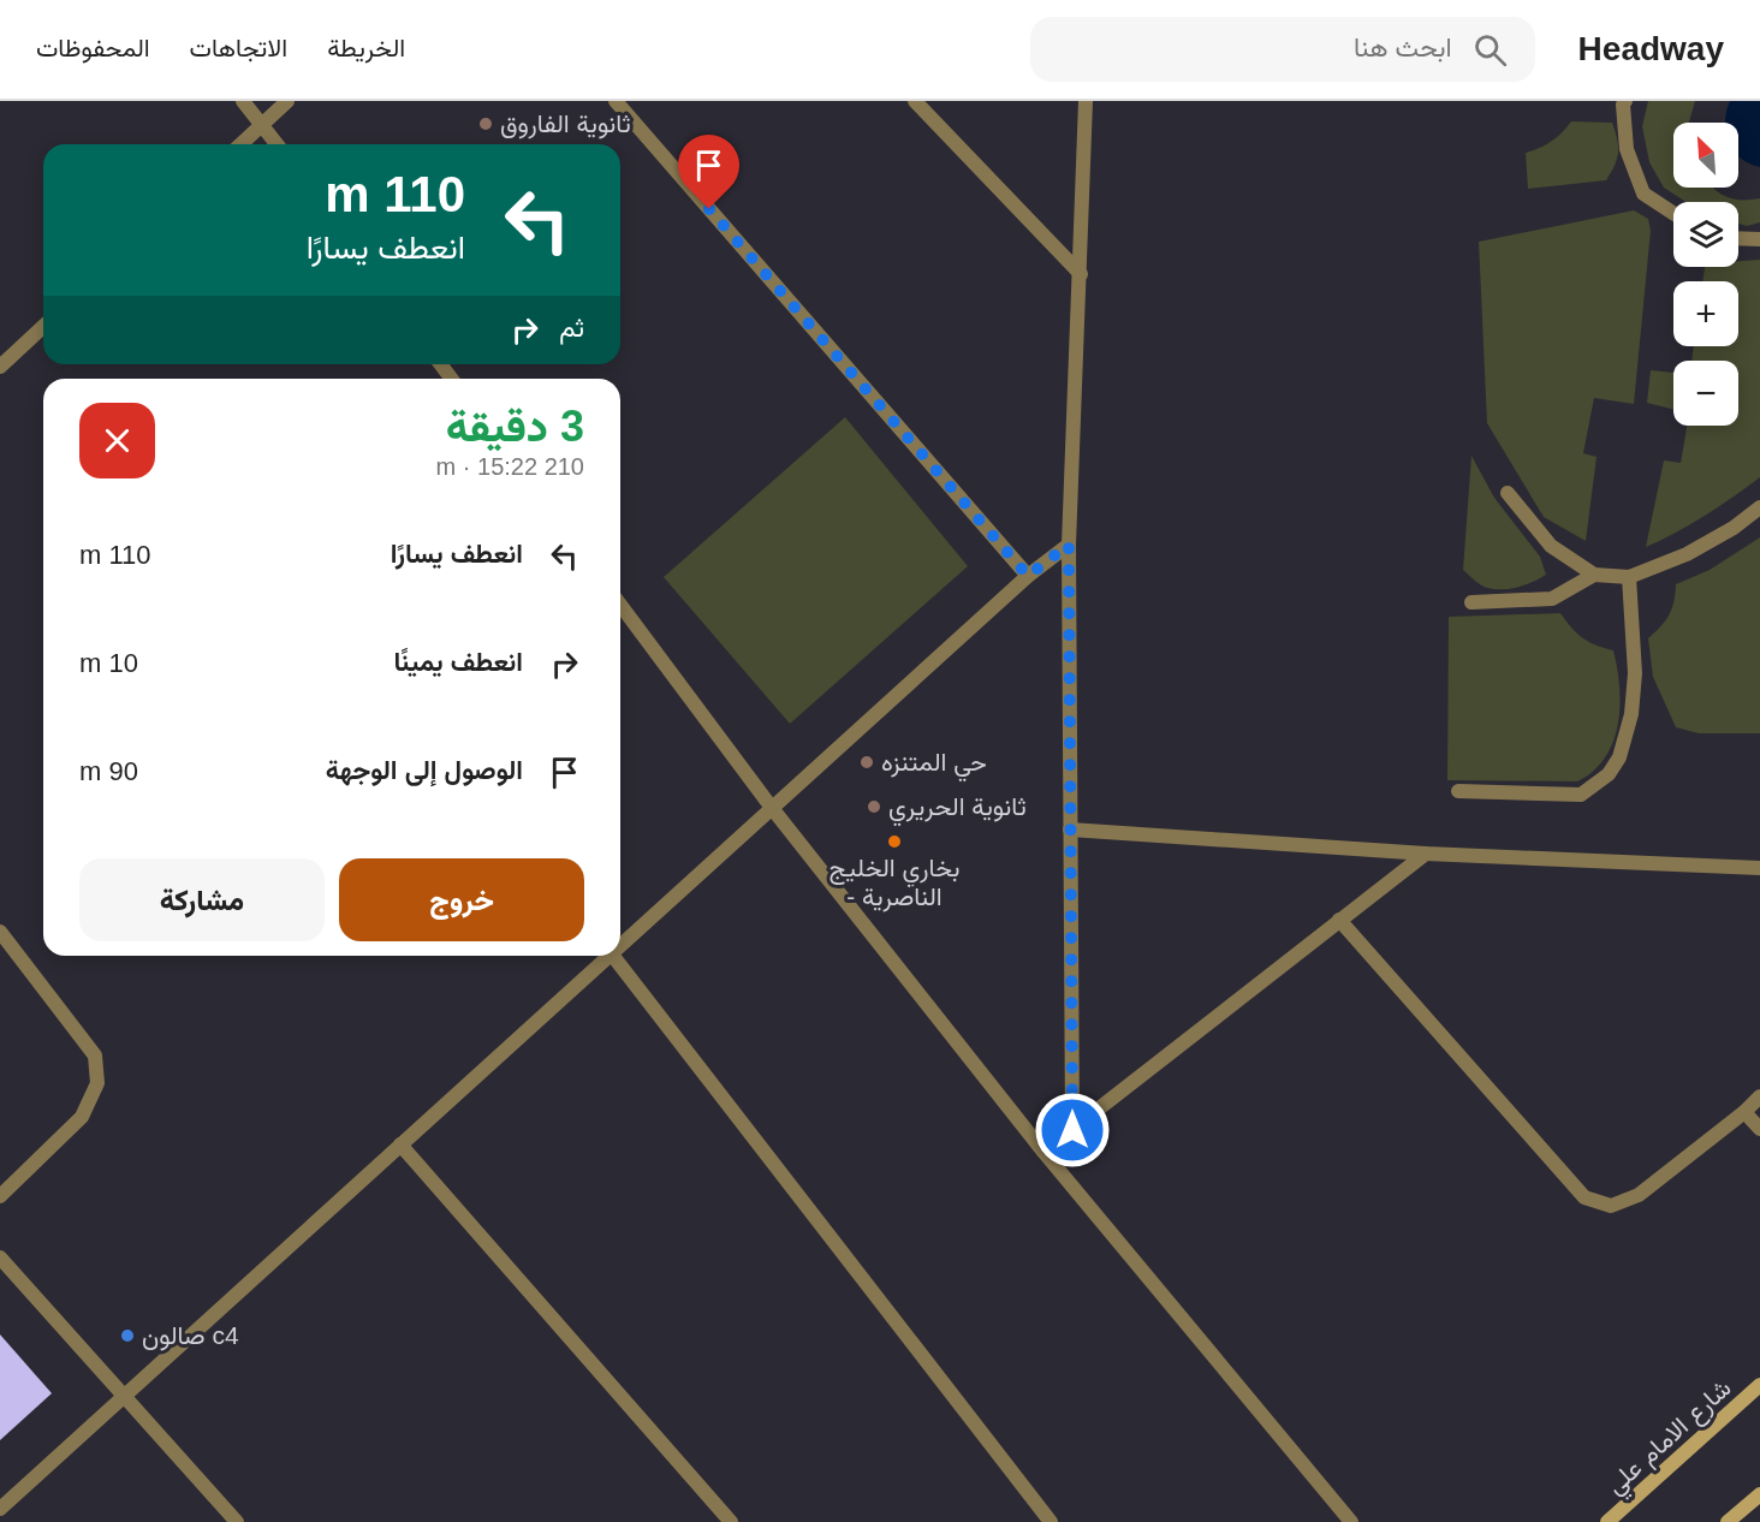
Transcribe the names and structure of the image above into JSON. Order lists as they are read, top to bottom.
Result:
{
  "streets": {
    "main road": ["شارع الامام علي"]
  },
  "places": [
    "ثانوية الفاروق",
    "حي المتنزه",
    "ثانوية الحريري",
    "بخاري الخليج - الناصرية",
    "صالون c4"
  ],
  "north": "top left",
  "page": {
    "header": "Headway",
    "search": "ابحث هنا",
    "nav": ["الخريطة", "الاتجاهات", "المحفوظات"],
    "map_buttons": ["+", "−"],
    "turn": ["110 m", "انعطف يسارًا"],
    "then": "ثم",
    "heading": ["3 دقيقة", "210 m · 15:22"],
    "list": [
      {
        "name": "انعطف يسارًا",
        "value": "110 m"
      },
      {
        "name": "انعطف يمينًا",
        "value": "10 m"
      },
      {
        "name": "الوصول إلى الوجهة",
        "value": "90 m"
      }
    ],
    "buttons": ["خروج", "مشاركة"]
  }
}
